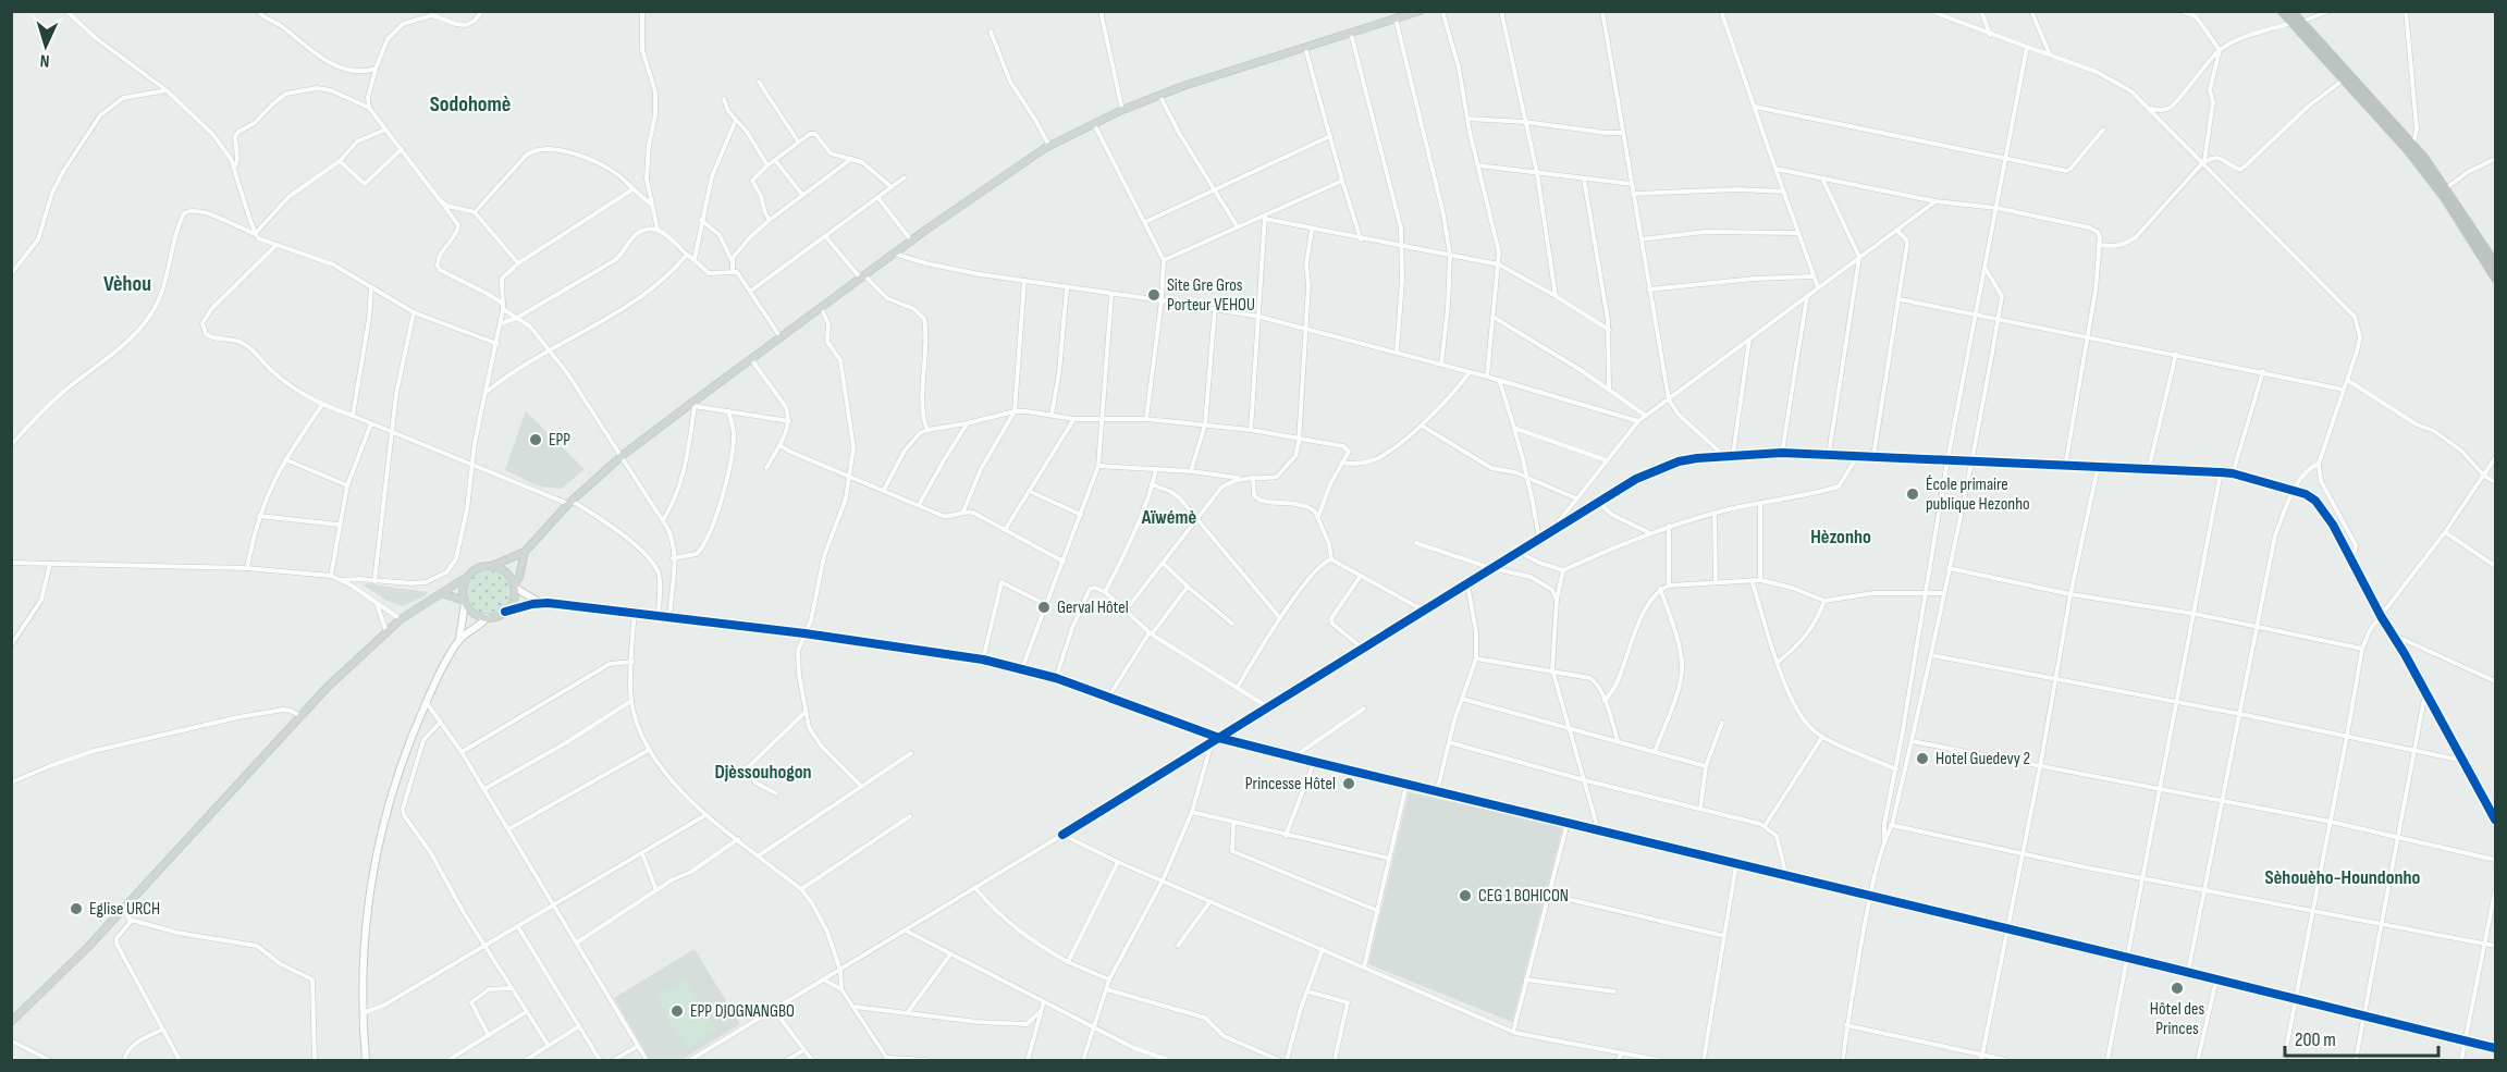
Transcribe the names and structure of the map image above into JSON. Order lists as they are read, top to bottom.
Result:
{
  "districts": [
    "Sodohomè",
    "Vèhou",
    "Aïwémè",
    "Hèzonho",
    "Djèssouhogon",
    "Sèhouèho-Houndonho"
  ],
  "places": [
    "Site Gre Gros Porteur VEHOU",
    "EPP",
    "École primaire publique Hezonho",
    "Gerval Hôtel",
    "Hotel Guedevy 2",
    "Princesse Hôtel",
    "CEG 1 BOHICON",
    "Eglise URCH",
    "Hôtel des Princes",
    "EPP DJOGNANGBO"
  ],
  "scale_bar": "200 m",
  "north": "bottom"
}
